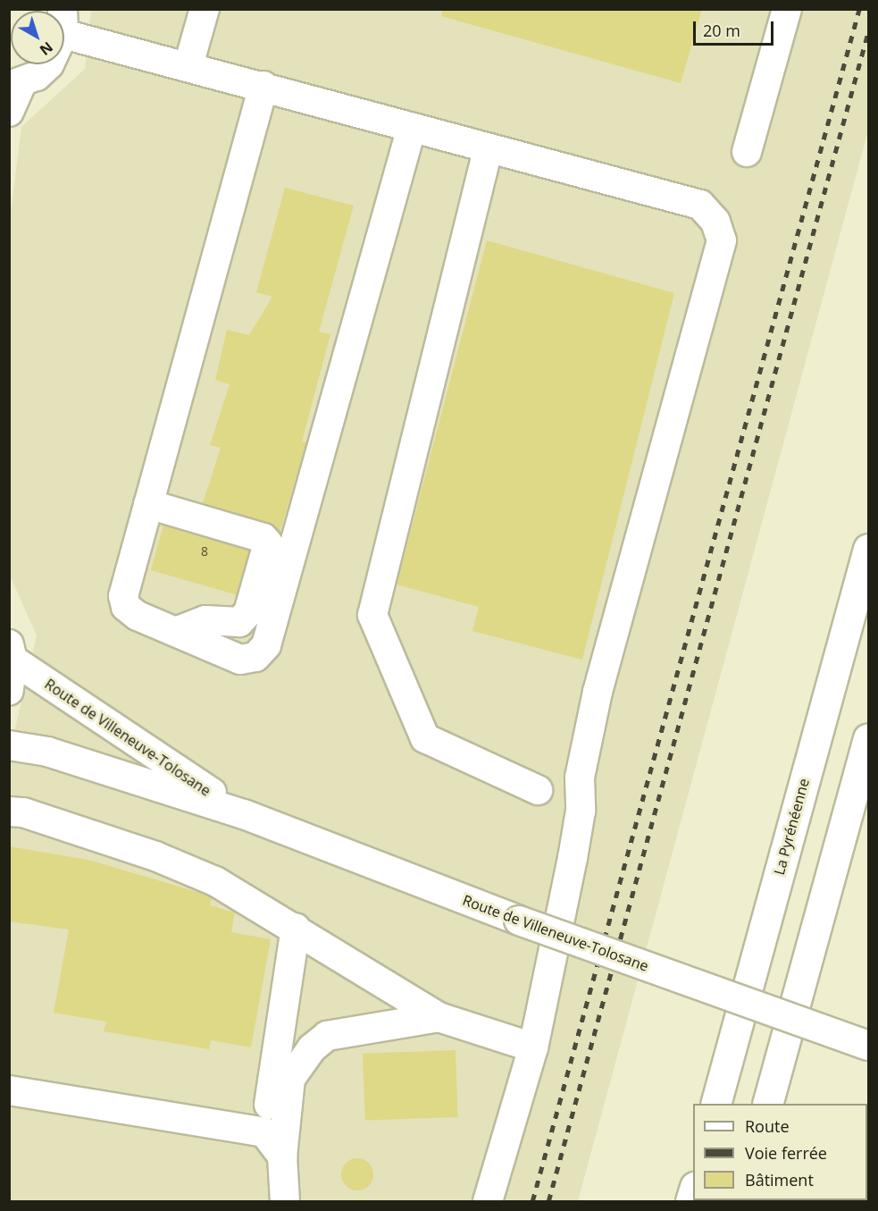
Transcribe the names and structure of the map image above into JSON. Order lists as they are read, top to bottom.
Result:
{
  "streets": {
    "highway": ["La Pyrénéenne"],
    "street": ["Route de Villeneuve-Tolosane"]
  },
  "house_numbers": ["8"],
  "legend": ["Route", "Voie ferrée", "Bâtiment"],
  "scale_bar": "20 m",
  "north": "bottom right"
}
